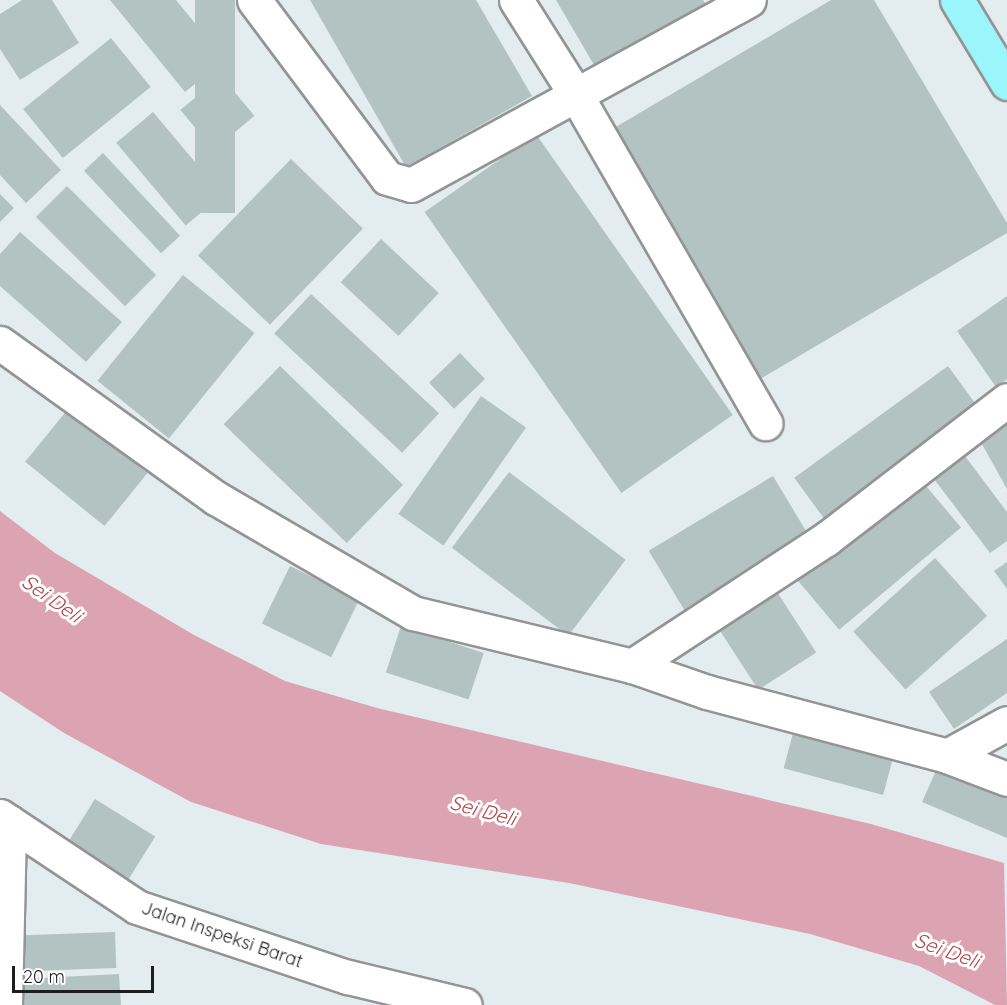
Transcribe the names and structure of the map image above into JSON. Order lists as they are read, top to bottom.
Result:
{
  "streets": {
    "street": ["Jalan Inspeksi Barat"]
  },
  "water": ["Sei Deli"],
  "scale_bar": "20 m"
}
